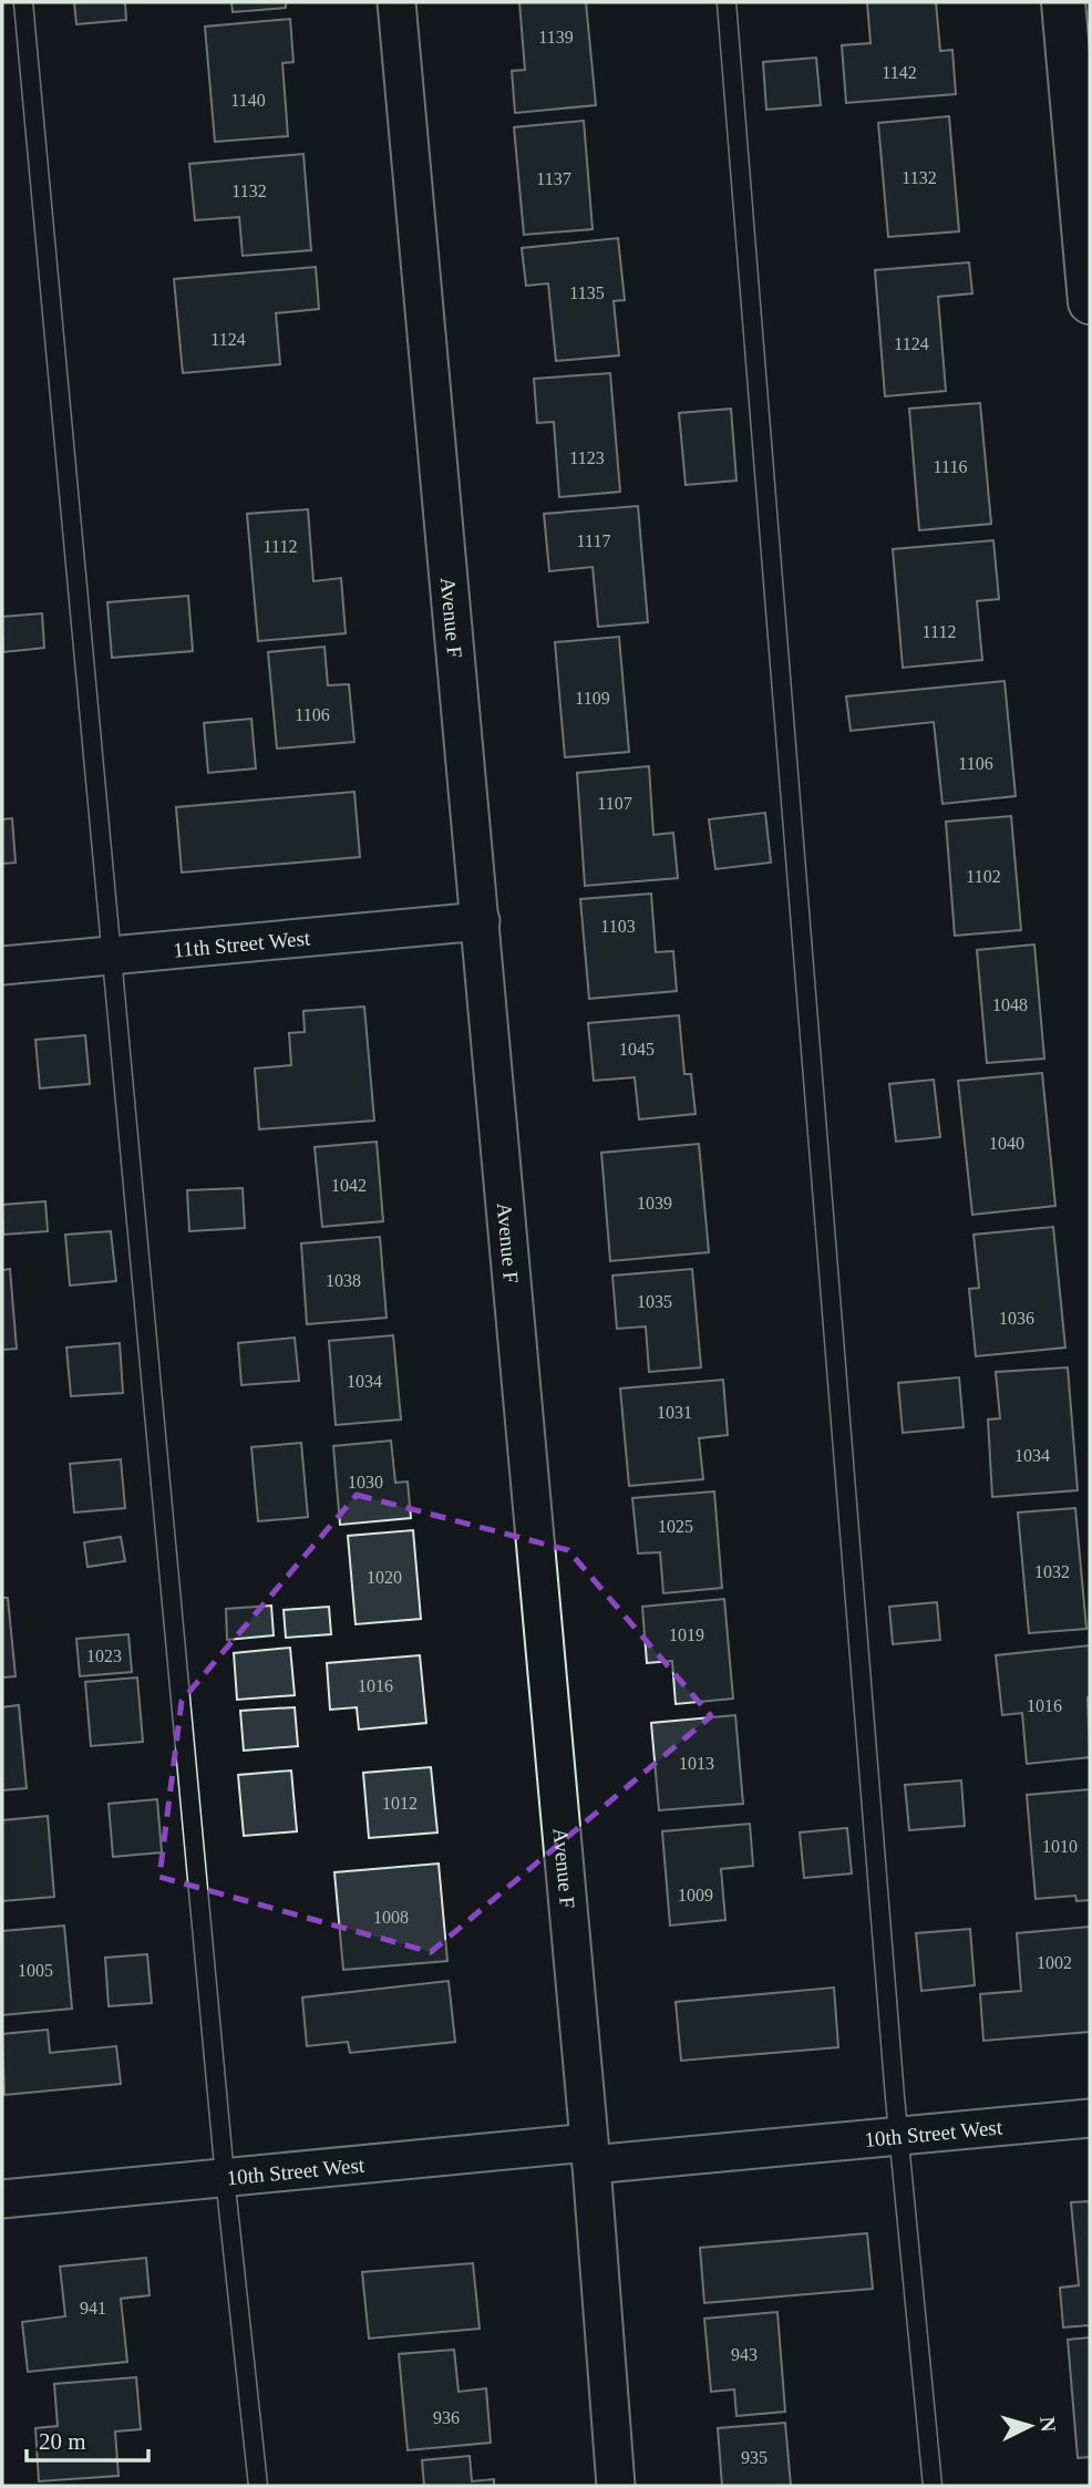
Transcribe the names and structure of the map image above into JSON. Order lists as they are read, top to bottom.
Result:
{
  "streets": {
    "street": ["Avenue F", "11th Street West", "10th Street West"]
  },
  "crossings": [
    ["Avenue F", "11th Street West"],
    ["Avenue F", "10th Street West"]
  ],
  "house_numbers": [
    "1139",
    "1142",
    "1140",
    "1132",
    "1137",
    "1132",
    "1135",
    "1124",
    "1124",
    "1123",
    "1116",
    "1117",
    "1112",
    "1112",
    "1109",
    "1106",
    "1106",
    "1107",
    "1102",
    "1103",
    "1048",
    "1045",
    "1040",
    "1042",
    "1039",
    "1038",
    "1035",
    "1036",
    "1034",
    "1031",
    "1034",
    "1030",
    "1025",
    "1032",
    "1020",
    "1019",
    "1023",
    "1016",
    "1016",
    "1013",
    "1012",
    "1010",
    "1009",
    "1008",
    "1002",
    "1005",
    "941",
    "943",
    "936",
    "935"
  ],
  "scale_bar": "20 m",
  "north": "right"
}
